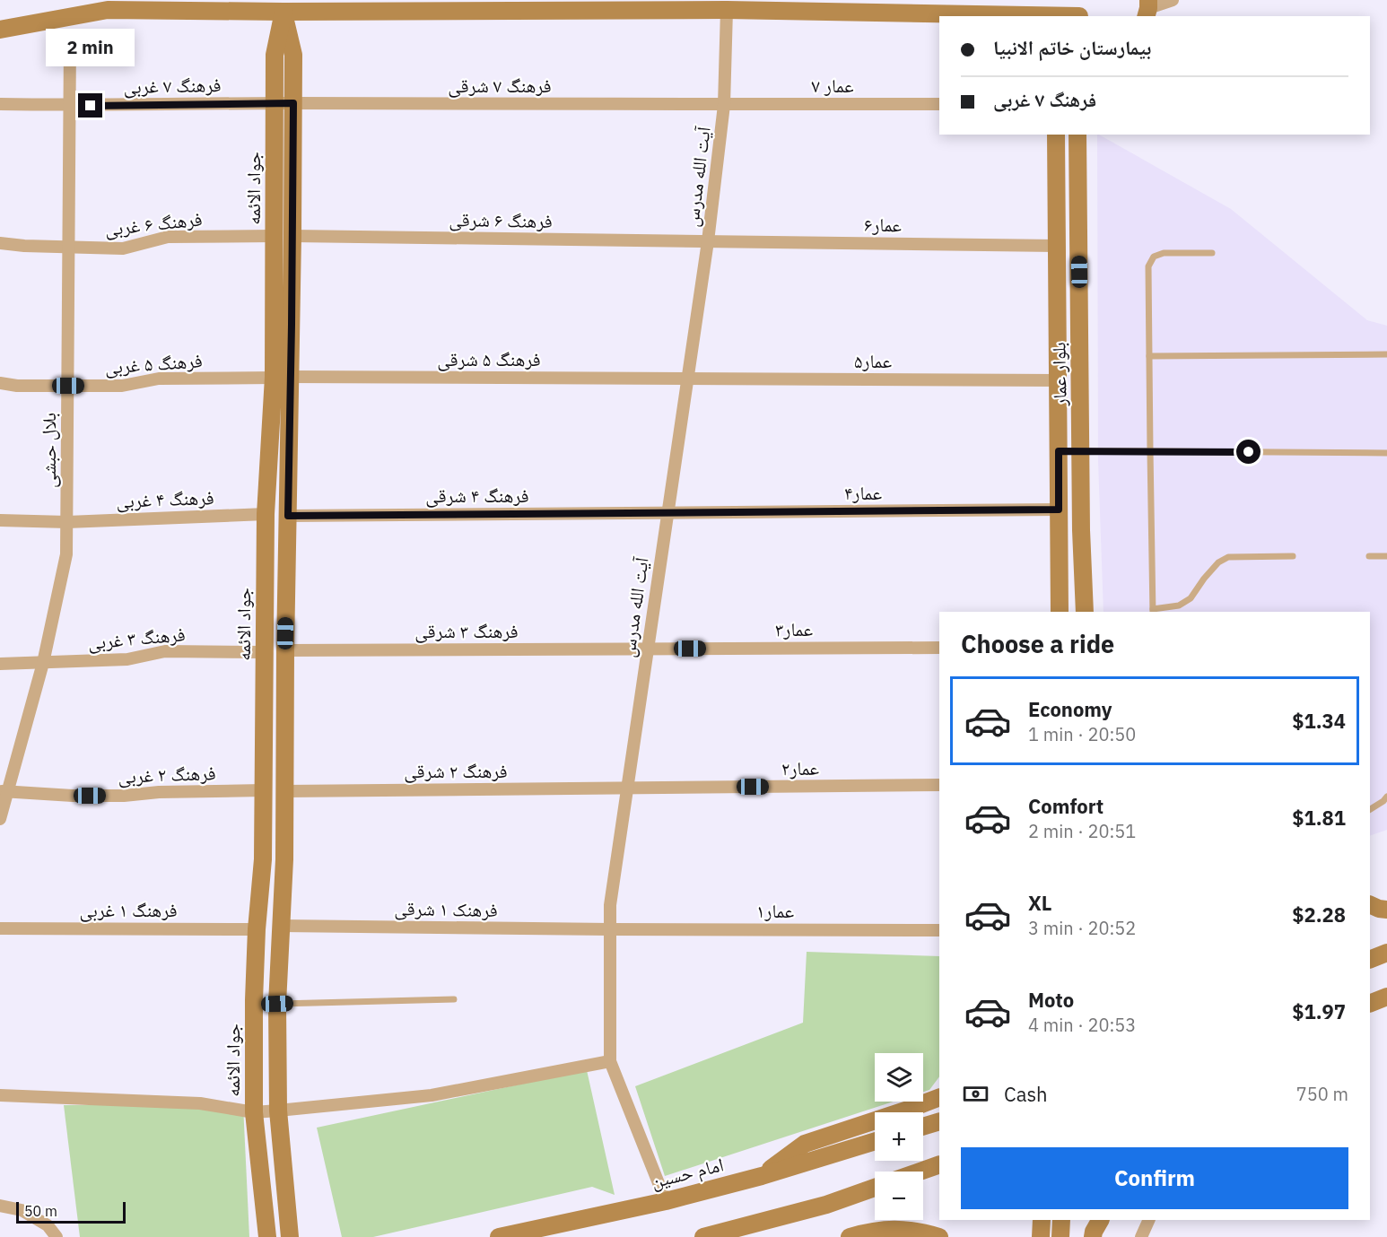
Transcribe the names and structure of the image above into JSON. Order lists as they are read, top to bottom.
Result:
{
  "streets": {
    "street": [
      "فرهنگ ۷ غربی",
      "فرهنگ ۷ شرقی",
      "عمار ۷",
      "آیت الله مدرس",
      "جواد الائمه",
      "فرهنگ ۶ شرقی",
      "فرهنگ ۶ غربی",
      "عمار۶",
      "فرهنگ ۵ شرقی",
      "عمار۵",
      "فرهنگ ۵ غربی",
      "بلوار عمار",
      "بلال حبشی",
      "عمار۴",
      "فرهنگ ۴ شرقی",
      "فرهنگ ۴ غربی",
      "عمار۳",
      "فرهنگ ۳ شرقی",
      "فرهنگ ۳ غربی",
      "عمار۲",
      "فرهنگ ۲ شرقی",
      "فرهنگ ۲ غربی",
      "فرهنک ۱ شرقی",
      "فرهنگ ۱ غربی",
      "عمار۱",
      "امام حسین"
    ]
  },
  "crossings": [
    ["فرهنگ ۷ غربی", "فرهنگ ۷ شرقی"],
    ["فرهنگ ۷ غربی", "جواد الائمه"],
    ["فرهنگ ۷ غربی", "بلال حبشی"],
    ["فرهنگ ۷ شرقی", "عمار ۷"],
    ["فرهنگ ۷ شرقی", "آیت الله مدرس"],
    ["فرهنگ ۷ شرقی", "جواد الائمه"],
    ["عمار ۷", "آیت الله مدرس"],
    ["آیت الله مدرس", "فرهنگ ۶ شرقی"],
    ["آیت الله مدرس", "عمار۶"],
    ["آیت الله مدرس", "فرهنگ ۵ شرقی"],
    ["آیت الله مدرس", "عمار۵"],
    ["آیت الله مدرس", "عمار۴"],
    ["آیت الله مدرس", "فرهنگ ۴ شرقی"],
    ["آیت الله مدرس", "عمار۳"],
    ["آیت الله مدرس", "فرهنگ ۳ شرقی"],
    ["آیت الله مدرس", "عمار۲"],
    ["آیت الله مدرس", "فرهنگ ۲ شرقی"],
    ["آیت الله مدرس", "فرهنک ۱ شرقی"],
    ["آیت الله مدرس", "عمار۱"],
    ["آیت الله مدرس", "امام حسین"],
    ["جواد الائمه", "فرهنگ ۶ شرقی"],
    ["جواد الائمه", "فرهنگ ۶ غربی"],
    ["جواد الائمه", "فرهنگ ۵ شرقی"],
    ["جواد الائمه", "فرهنگ ۵ غربی"],
    ["جواد الائمه", "فرهنگ ۴ شرقی"],
    ["جواد الائمه", "فرهنگ ۴ غربی"],
    ["جواد الائمه", "فرهنگ ۳ شرقی"],
    ["جواد الائمه", "فرهنگ ۳ غربی"],
    ["جواد الائمه", "فرهنگ ۲ شرقی"],
    ["جواد الائمه", "فرهنگ ۲ غربی"],
    ["جواد الائمه", "فرهنک ۱ شرقی"],
    ["جواد الائمه", "فرهنگ ۱ غربی"],
    ["فرهنگ ۶ شرقی", "عمار۶"],
    ["فرهنگ ۶ غربی", "بلال حبشی"],
    ["عمار۶", "بلوار عمار"],
    ["فرهنگ ۵ شرقی", "عمار۵"],
    ["فرهنگ ۵ شرقی", "فرهنگ ۵ غربی"],
    ["عمار۵", "بلوار عمار"],
    ["فرهنگ ۵ غربی", "بلال حبشی"],
    ["بلوار عمار", "عمار۴"],
    ["بلال حبشی", "فرهنگ ۴ غربی"],
    ["بلال حبشی", "فرهنگ ۳ غربی"],
    ["بلال حبشی", "فرهنگ ۲ غربی"],
    ["عمار۴", "فرهنگ ۴ شرقی"],
    ["عمار۳", "فرهنگ ۳ شرقی"],
    ["عمار۲", "فرهنگ ۲ شرقی"],
    ["فرهنک ۱ شرقی", "عمار۱"]
  ],
  "scale_bar": "50 m",
  "page": {
    "banner": ["بیمارستان خاتم الانبیا", "فرهنگ ۷ غربی"],
    "bubble": "2 min",
    "heading": "Choose a ride",
    "list": [
      {
        "name": "Economy",
        "note": "1 min · 20:50",
        "value": "$1.34"
      },
      {
        "name": "Comfort",
        "note": "2 min · 20:51",
        "value": "$1.81"
      },
      {
        "name": "XL",
        "note": "3 min · 20:52",
        "value": "$2.28"
      },
      {
        "name": "Moto",
        "note": "4 min · 20:53",
        "value": "$1.97"
      }
    ],
    "map_buttons": ["+", "−"],
    "pay": ["Cash", "750 m"],
    "buttons": "Confirm",
    "scale": "50 m"
  }
}
